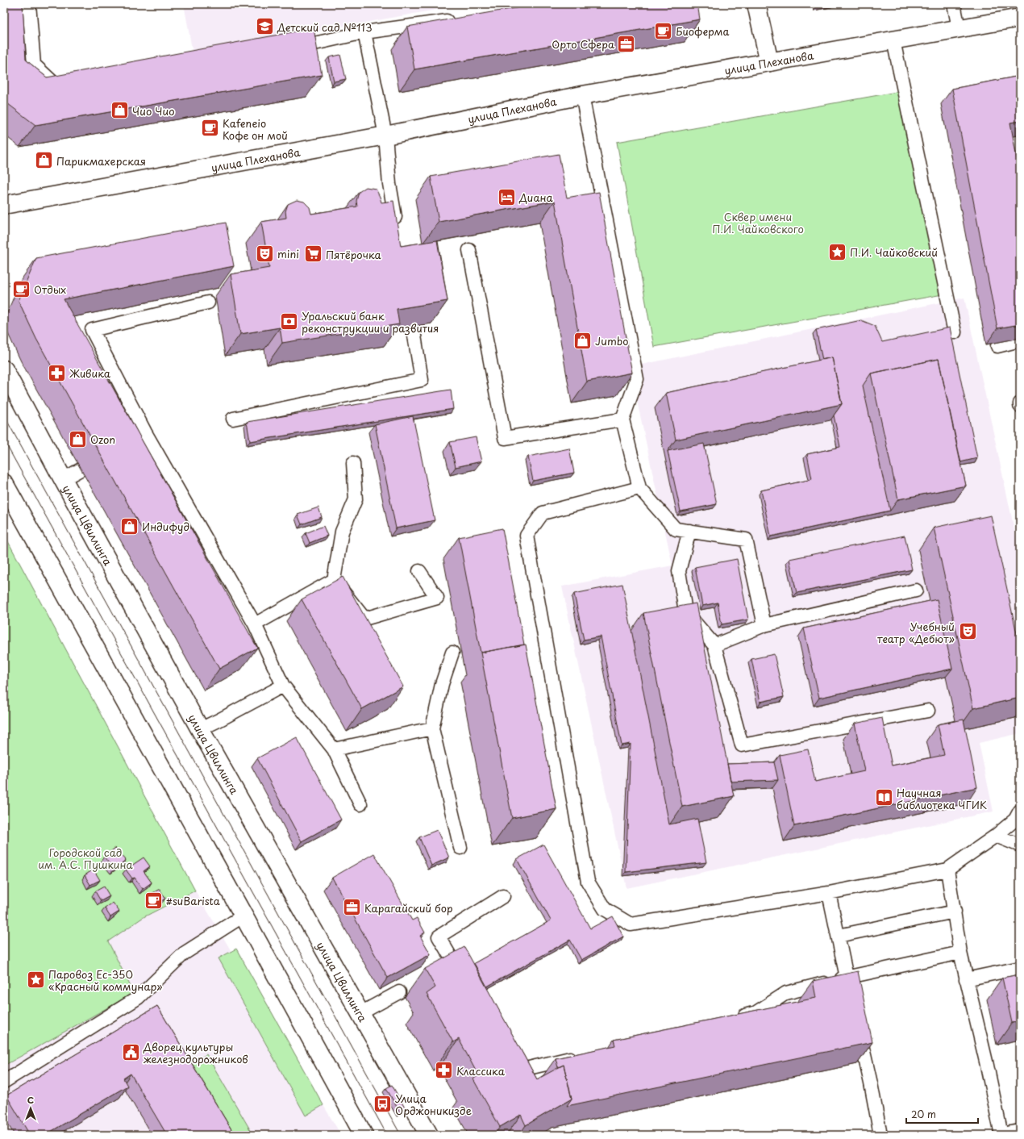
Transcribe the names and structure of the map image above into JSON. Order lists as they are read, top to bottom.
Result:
{
  "streets": {
    "main road": ["улица Плеханова", "улица Цвиллинга"]
  },
  "parks": ["Сквер имени П.И. Чайковского", "Городской сад им. А.С. Пушкина"],
  "places": {
    "school or university": ["Детский сад №113"],
    "cafe": [
      "Биоферма",
      "Kafeneio Кофе он мой",
      "Отдых",
      "#suBarista"
    ],
    "office": ["Орто Сфера", "Карагайский бор"],
    "shop": [
      "Чио Чио",
      "Парикмахерская",
      "Jumbo",
      "Ozon",
      "Индифуд"
    ],
    "hotel": ["Диана"],
    "place": ["П.И. Чайковский", "Паровоз Ес-350 «Красный коммунар»"],
    "theatre": ["mini", "Учебный театр «Дебют»"],
    "supermarket": ["Пятёрочка"],
    "bank": ["Уральский банк реконструкции и развития"],
    "pharmacy": ["Живика", "Классика"],
    "library": ["Научная библиотека ЧГИК"],
    "public building": ["Дворец культуры железнодорожников"],
    "bus stop": ["Улица Орджоникизде"]
  },
  "scale_bar": "20 m",
  "north": "top"
}
